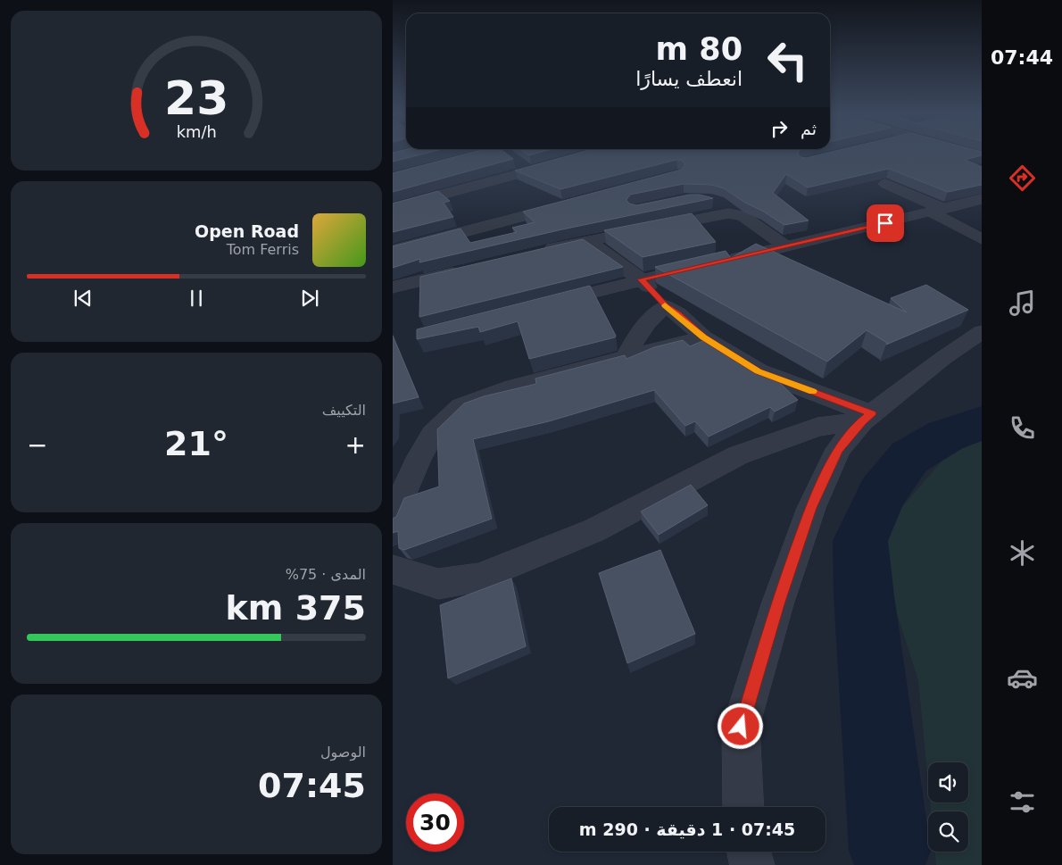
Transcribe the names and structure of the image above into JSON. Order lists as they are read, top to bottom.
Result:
{
  "page": {
    "tabs": "07:44",
    "turn": ["80 m", "انعطف يسارًا"],
    "then": "ثم",
    "song": ["Open Road", "Tom Ferris"],
    "tile": [
      "التكييف",
      ["المدى · 75%", "375 km"],
      ["الوصول", "07:45"]
    ],
    "heat": ["−", "21°", "+"],
    "limit": "30",
    "trip": "07:45 · 1 دقيقة · 290 m",
    "gauge": ["23", "km/h"]
  }
}
